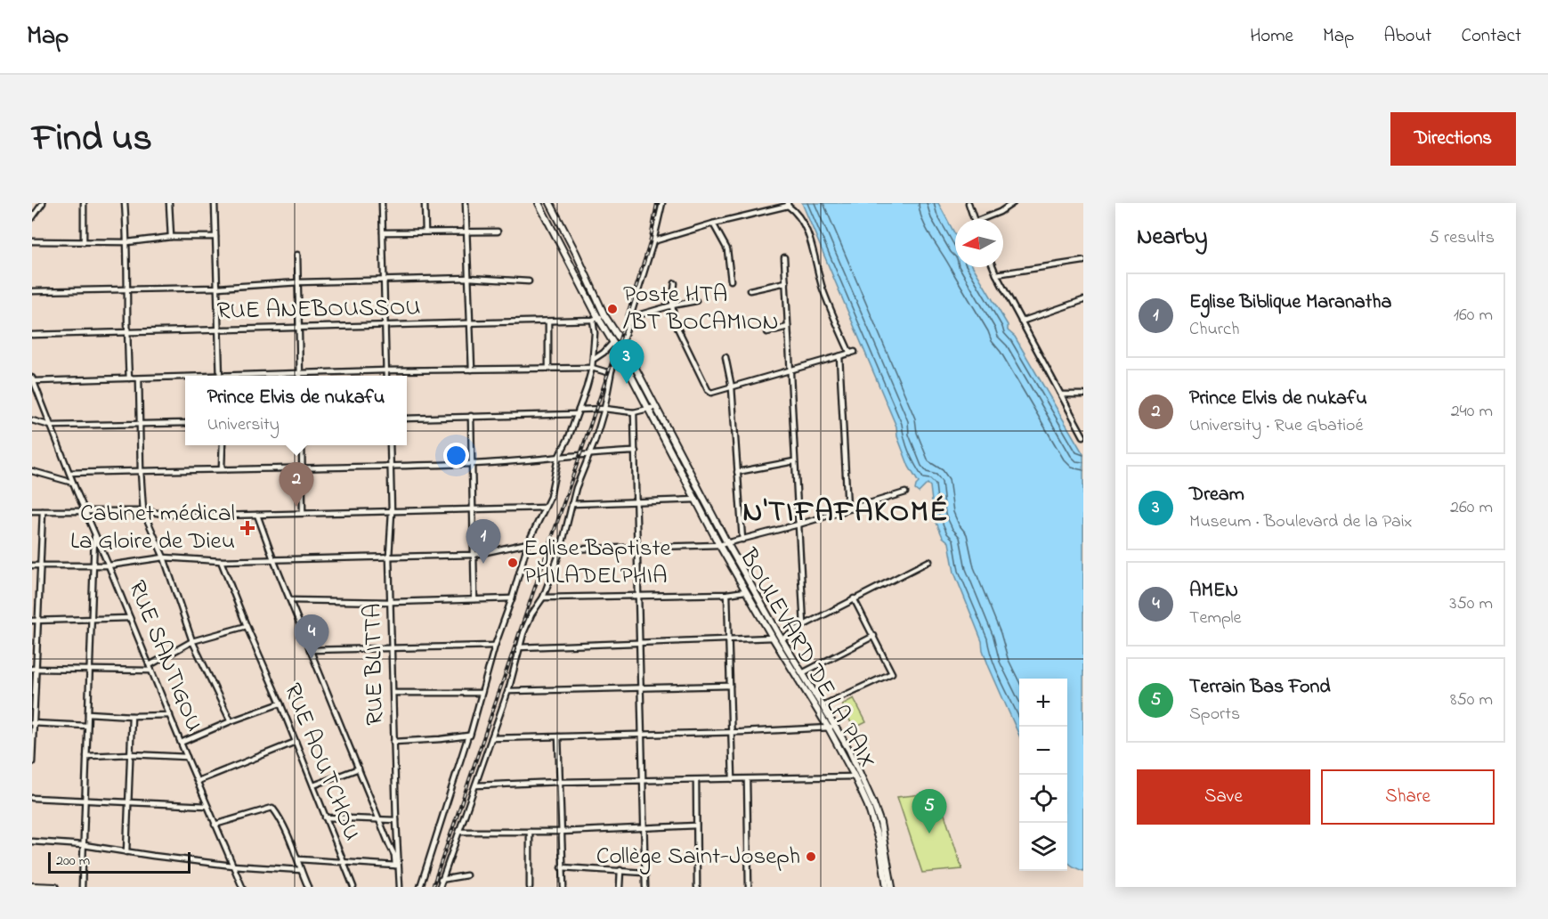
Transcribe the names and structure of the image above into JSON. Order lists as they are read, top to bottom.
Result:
{
  "streets": {
    "main road": ["BOULEVARD DE LA PAIX"],
    "street": [
      "RUE ANEBOUSSOU",
      "RUE SANTIGOU",
      "RUE BLITTA",
      "RUE AOUTCHOU"
    ]
  },
  "crossings": [
    ["RUE ANEBOUSSOU", "BOULEVARD DE LA PAIX"]
  ],
  "districts": ["N'TIFAFAKOMÉ"],
  "places": {
    "other": ["Poste HTA /BT BOCAMION", "Eglise Baptiste PHILADELPHIA", "Collège Saint-Joseph"],
    "health": ["Cabinet médical La Gloire de Dieu"]
  },
  "scale_bar": "200 m",
  "north": "left",
  "page": {
    "header": "Map",
    "nav": [
      "Home",
      "Map",
      "About",
      "Contact"
    ],
    "title": "Find us",
    "buttons": [
      "Directions",
      ["Save", "Share"]
    ],
    "heading": ["Nearby", "5 results"],
    "list": [
      {
        "mark": "1",
        "name": "Eglise Biblique Maranatha",
        "note": "Church",
        "value": "160 m"
      },
      {
        "mark": "2",
        "name": "Prince Elvis de nukafu",
        "note": "University · Rue Gbatioé",
        "value": "240 m"
      },
      {
        "mark": "3",
        "name": "Dream",
        "note": "Museum · Boulevard de la Paix",
        "value": "260 m"
      },
      {
        "mark": "4",
        "name": "AMEN",
        "note": "Temple",
        "value": "350 m"
      },
      {
        "mark": "5",
        "name": "Terrain Bas Fond",
        "note": "Sports",
        "value": "850 m"
      }
    ],
    "pins": [
      "3",
      "2",
      "1",
      "4",
      "5"
    ],
    "popup": ["Prince Elvis de nukafu", "University"],
    "map_buttons": ["+", "−"],
    "scale": "200 m"
  }
}
